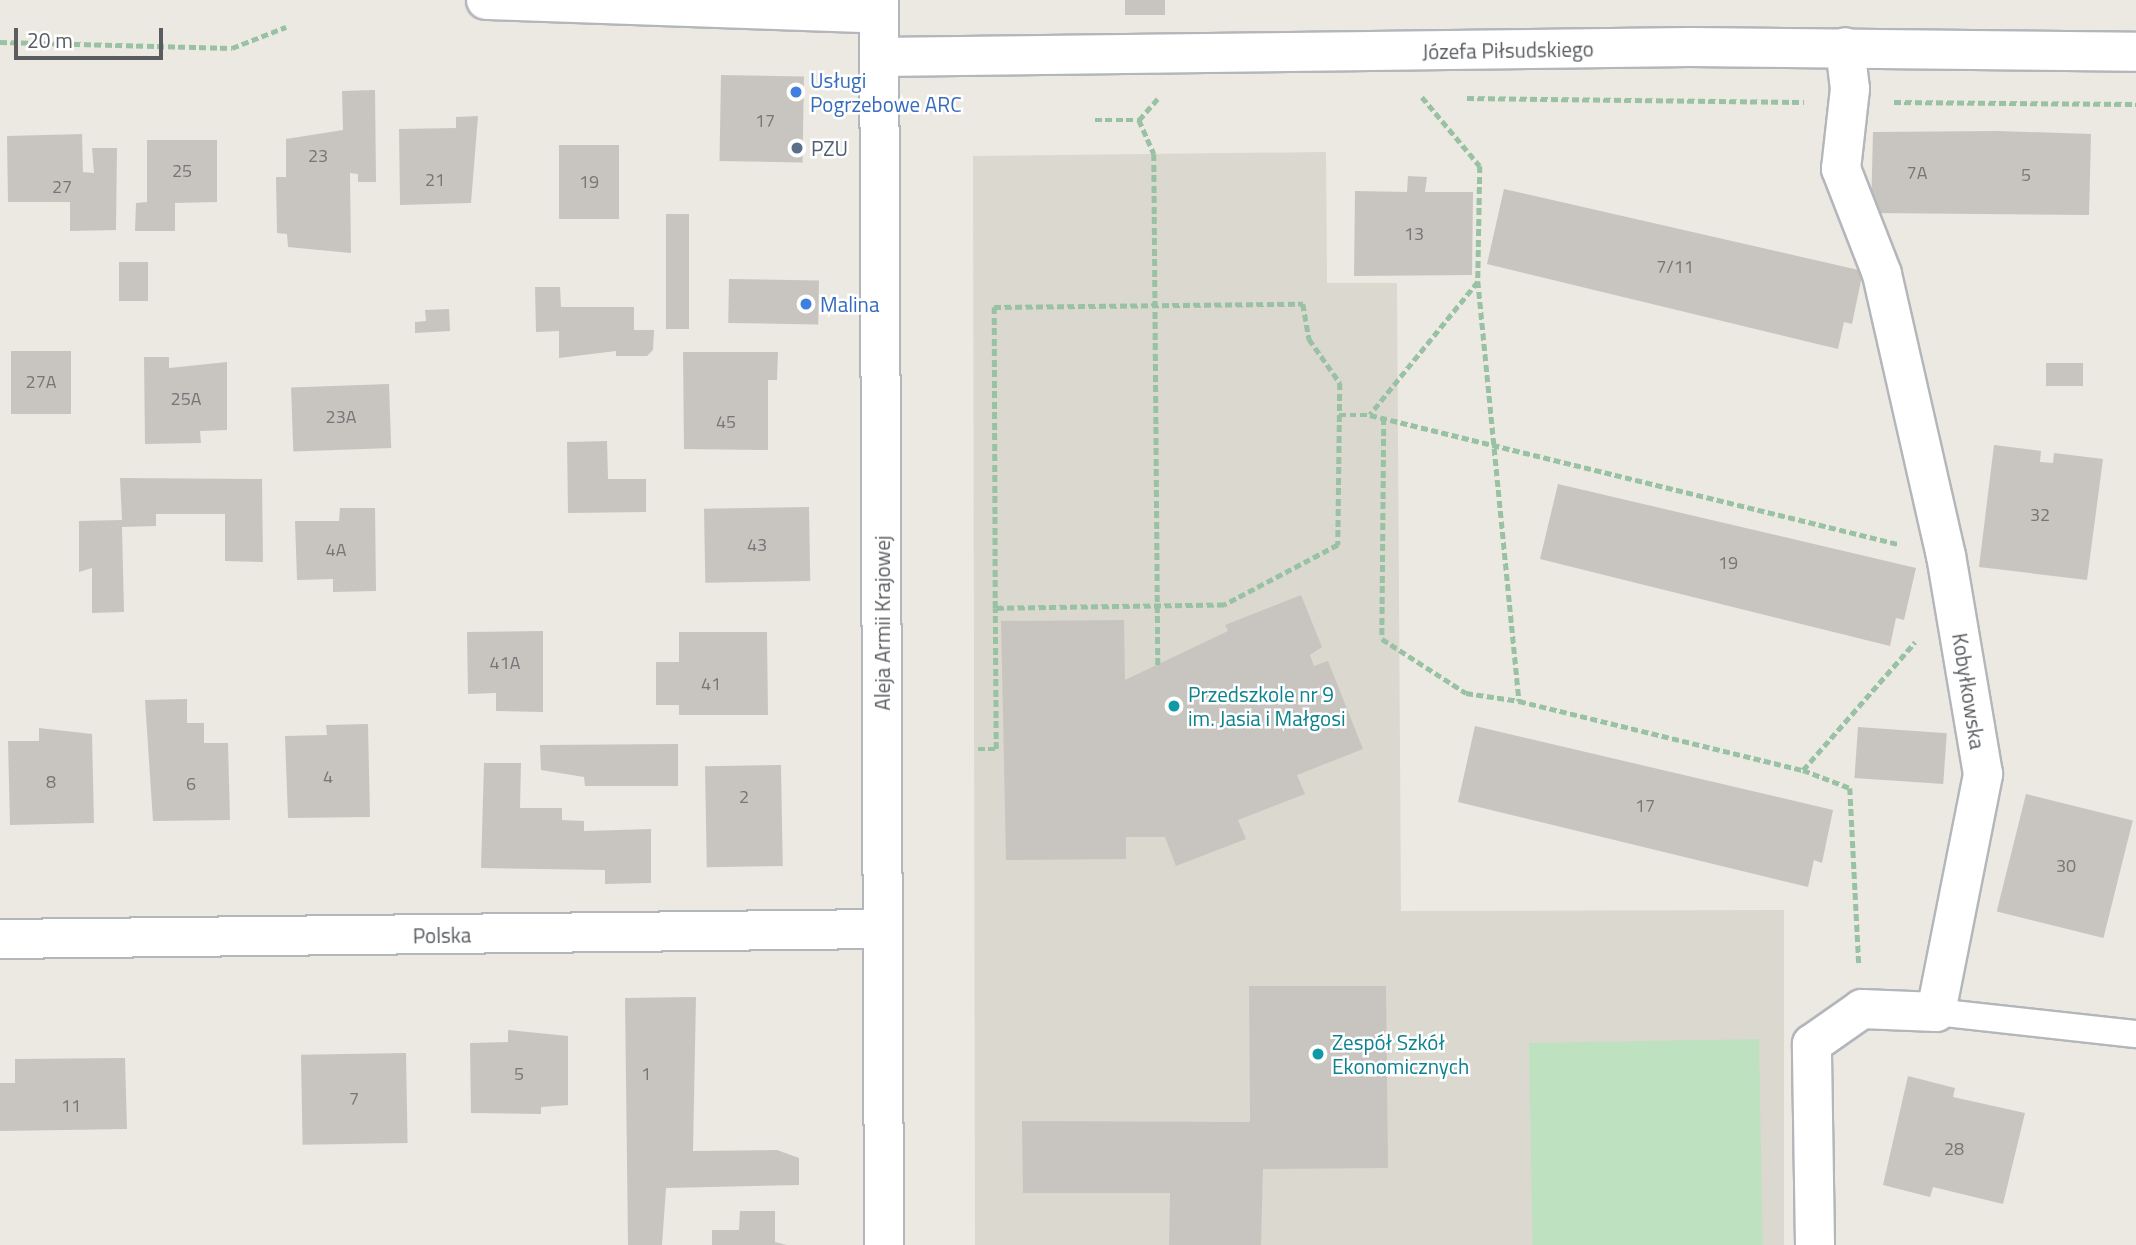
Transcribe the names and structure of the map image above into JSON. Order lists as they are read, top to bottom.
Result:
{
  "streets": {
    "street": [
      "Józefa Piłsudskiego",
      "Aleja Armii Krajowej",
      "Kobyłkowska",
      "Polska"
    ]
  },
  "crossings": [
    ["Józefa Piłsudskiego", "Aleja Armii Krajowej"],
    ["Józefa Piłsudskiego", "Kobyłkowska"],
    ["Aleja Armii Krajowej", "Polska"]
  ],
  "places": [
    "Usługi Pogrzebowe ARC",
    "PZU",
    "Malina",
    "Przedszkole nr 9 im. Jasia i Małgosi",
    "Zespół Szkół Ekonomicznych"
  ],
  "house_numbers": [
    "17",
    "23",
    "25",
    "7A",
    "5",
    "21",
    "19",
    "27",
    "13",
    "7/11",
    "27A",
    "25A",
    "23A",
    "45",
    "32",
    "43",
    "4A",
    "19",
    "41A",
    "41",
    "4",
    "8",
    "6",
    "2",
    "17",
    "30",
    "5",
    "1",
    "7",
    "11",
    "28"
  ],
  "scale_bar": "20 m"
}
